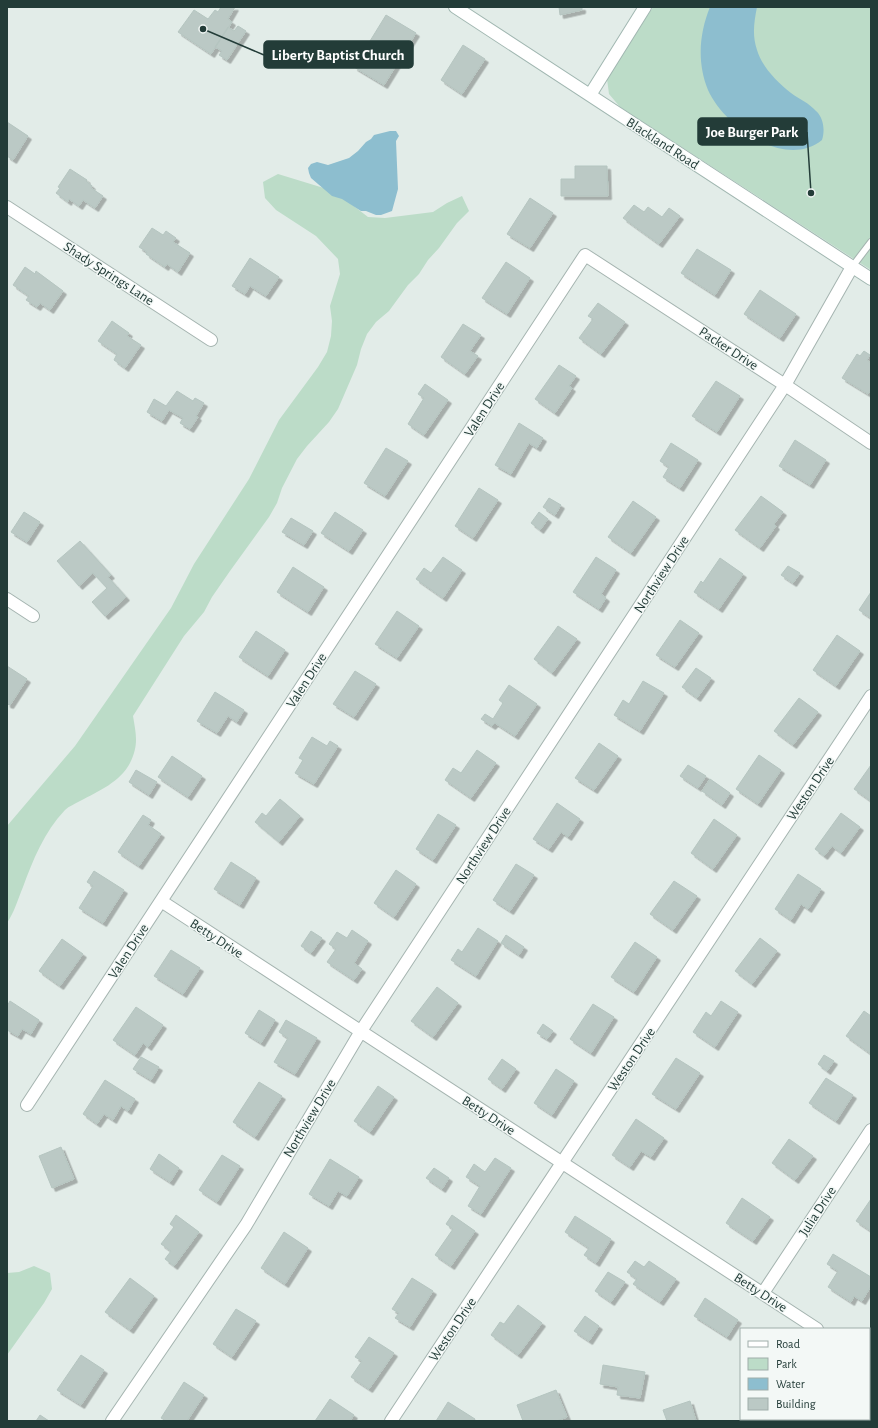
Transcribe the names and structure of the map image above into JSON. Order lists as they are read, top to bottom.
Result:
{
  "streets": {
    "street": [
      "Blackland Road",
      "Shady Springs Lane",
      "Packer Drive",
      "Valen Drive",
      "Northview Drive",
      "Weston Drive",
      "Betty Drive",
      "Julia Drive"
    ]
  },
  "crossings": [
    ["Blackland Road", "Northview Drive"],
    ["Packer Drive", "Valen Drive"],
    ["Packer Drive", "Northview Drive"],
    ["Valen Drive", "Betty Drive"],
    ["Northview Drive", "Betty Drive"],
    ["Weston Drive", "Betty Drive"],
    ["Betty Drive", "Julia Drive"]
  ],
  "places": ["Liberty Baptist Church", "Joe Burger Park"],
  "legend": [
    "Road",
    "Park",
    "Water",
    "Building"
  ]
}
